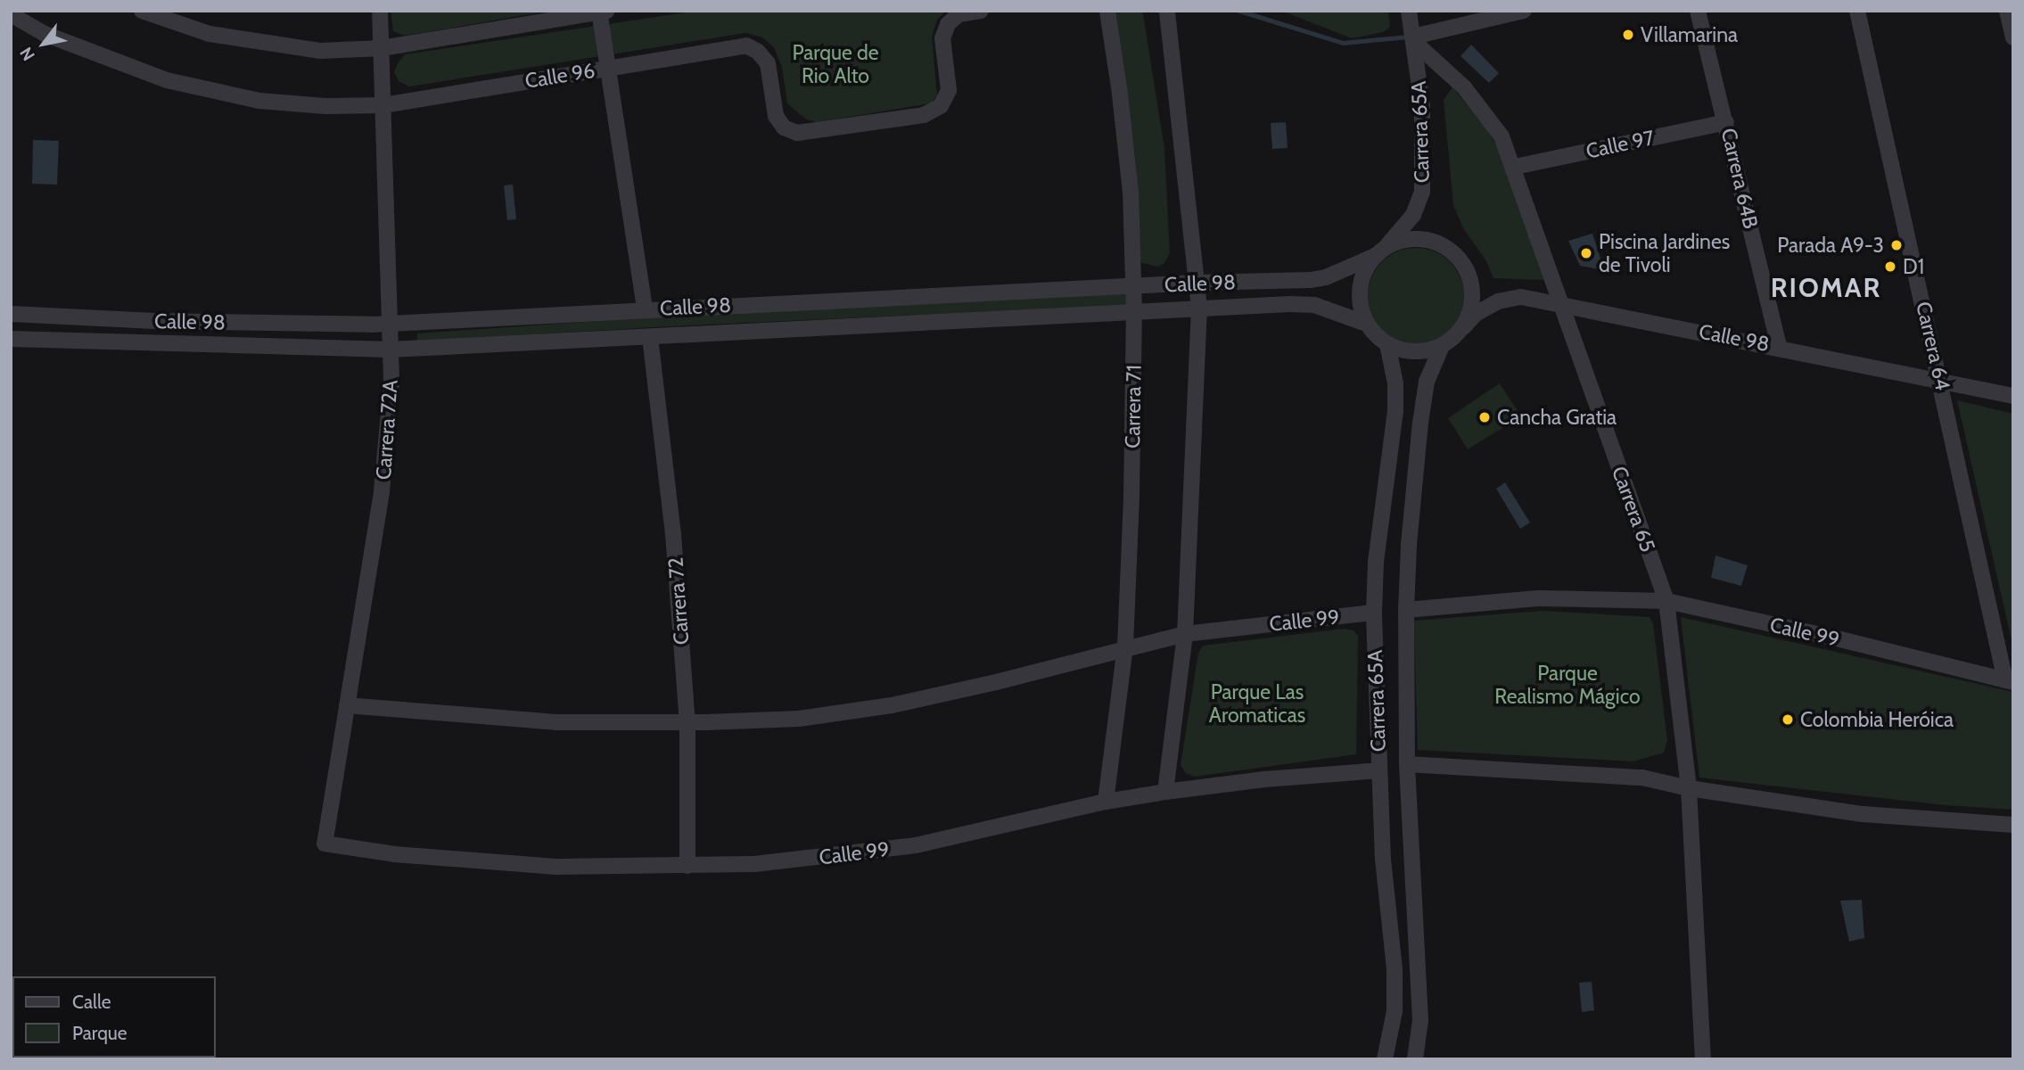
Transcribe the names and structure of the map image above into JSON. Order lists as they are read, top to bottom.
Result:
{
  "streets": {
    "street": [
      "Calle 96",
      "Carrera 65A",
      "Calle 97",
      "Carrera 64B",
      "Calle 98",
      "Carrera 64",
      "Carrera 71",
      "Carrera 72A",
      "Carrera 65",
      "Carrera 72",
      "Calle 99"
    ]
  },
  "crossings": [
    ["Calle 96", "Carrera 72A"],
    ["Carrera 65A", "Calle 98"],
    ["Carrera 65A", "Carrera 65"],
    ["Carrera 65A", "Calle 99"],
    ["Calle 97", "Carrera 64B"],
    ["Calle 97", "Carrera 65"],
    ["Carrera 64B", "Calle 98"],
    ["Calle 98", "Carrera 64"],
    ["Calle 98", "Carrera 71"],
    ["Calle 98", "Carrera 72A"],
    ["Calle 98", "Carrera 65"],
    ["Calle 98", "Carrera 72"],
    ["Carrera 64", "Calle 99"],
    ["Carrera 71", "Calle 99"],
    ["Carrera 72A", "Calle 99"],
    ["Carrera 65", "Calle 99"],
    ["Carrera 72", "Calle 99"]
  ],
  "districts": ["RIOMAR"],
  "parks": ["Parque de Rio Alto", "Parque Realismo Mágico", "Parque Las Aromaticas"],
  "places": [
    "Villamarina",
    "Parada A9-3",
    "Piscina Jardines de Tivoli",
    "D1",
    "Cancha Gratia",
    "Colombia Heróica"
  ],
  "legend": ["Calle", "Parque"],
  "north": "bottom left"
}
